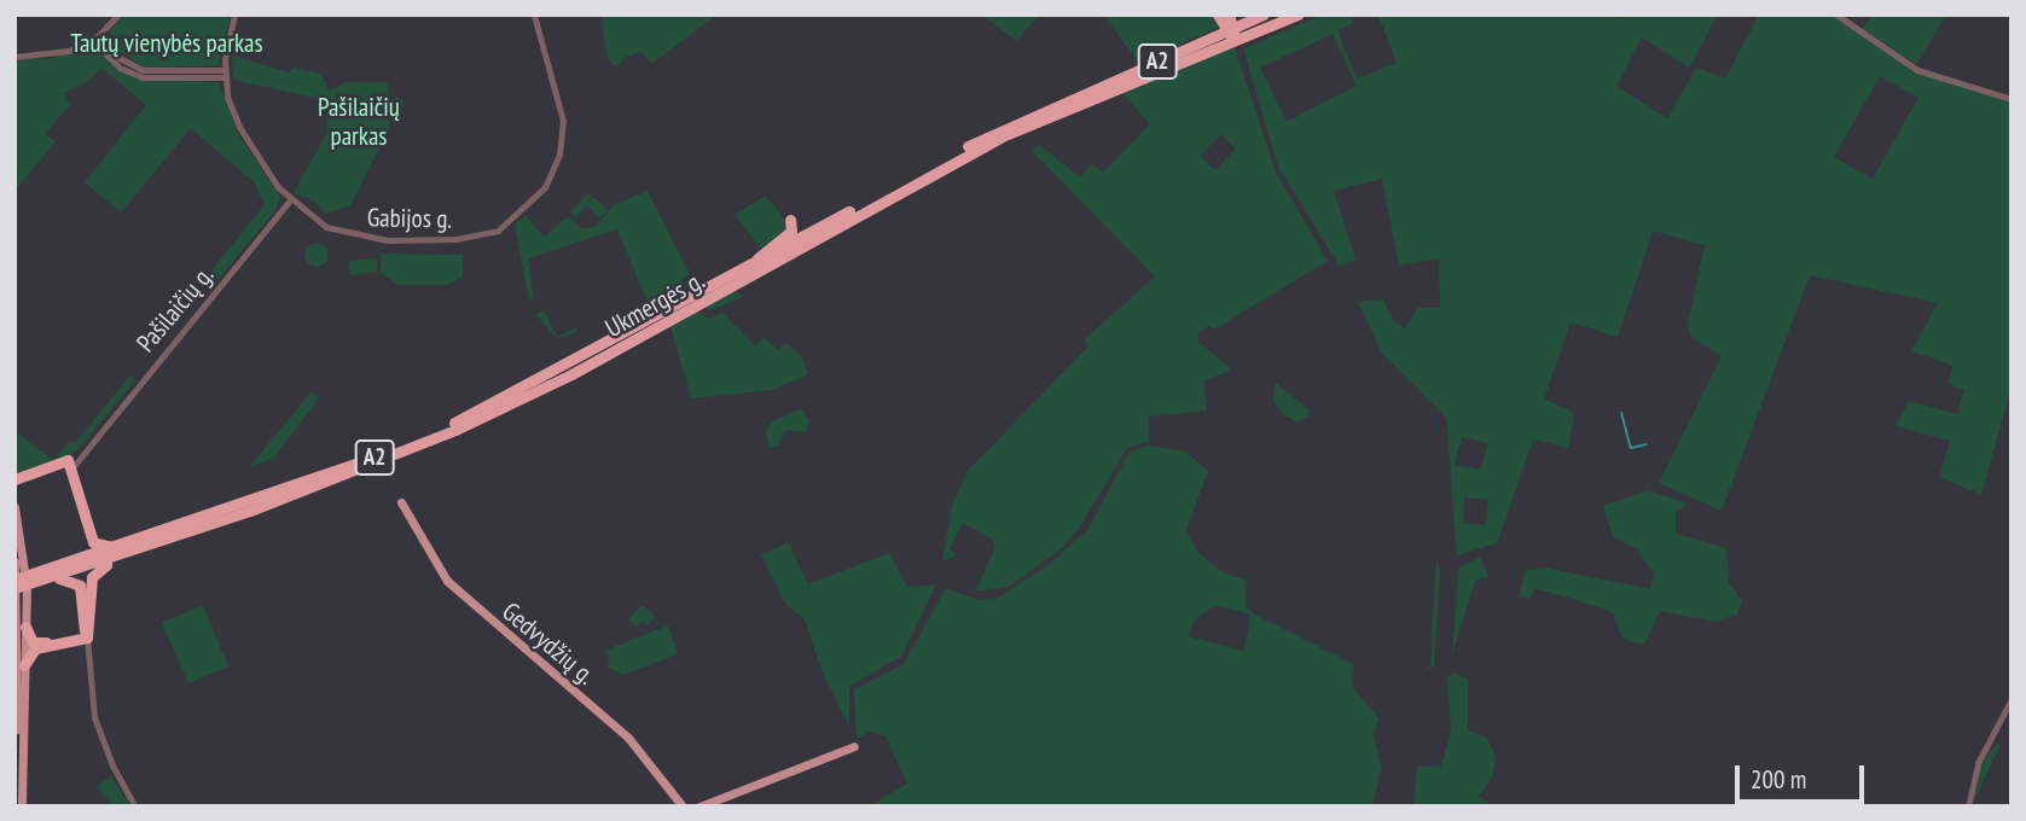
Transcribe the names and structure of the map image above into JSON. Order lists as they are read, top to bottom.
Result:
{
  "streets": {
    "highway": ["A2", "Ukmergės g."],
    "main road": ["Gedvydžių g."],
    "street": ["Gabijos g.", "Pašilaičių g."]
  },
  "crossings": [
    ["A2", "Ukmergės g."],
    ["Gabijos g.", "Pašilaičių g."]
  ],
  "parks": ["Tautų vienybės parkas", "Pašilaičių parkas"],
  "scale_bar": "200 m"
}
